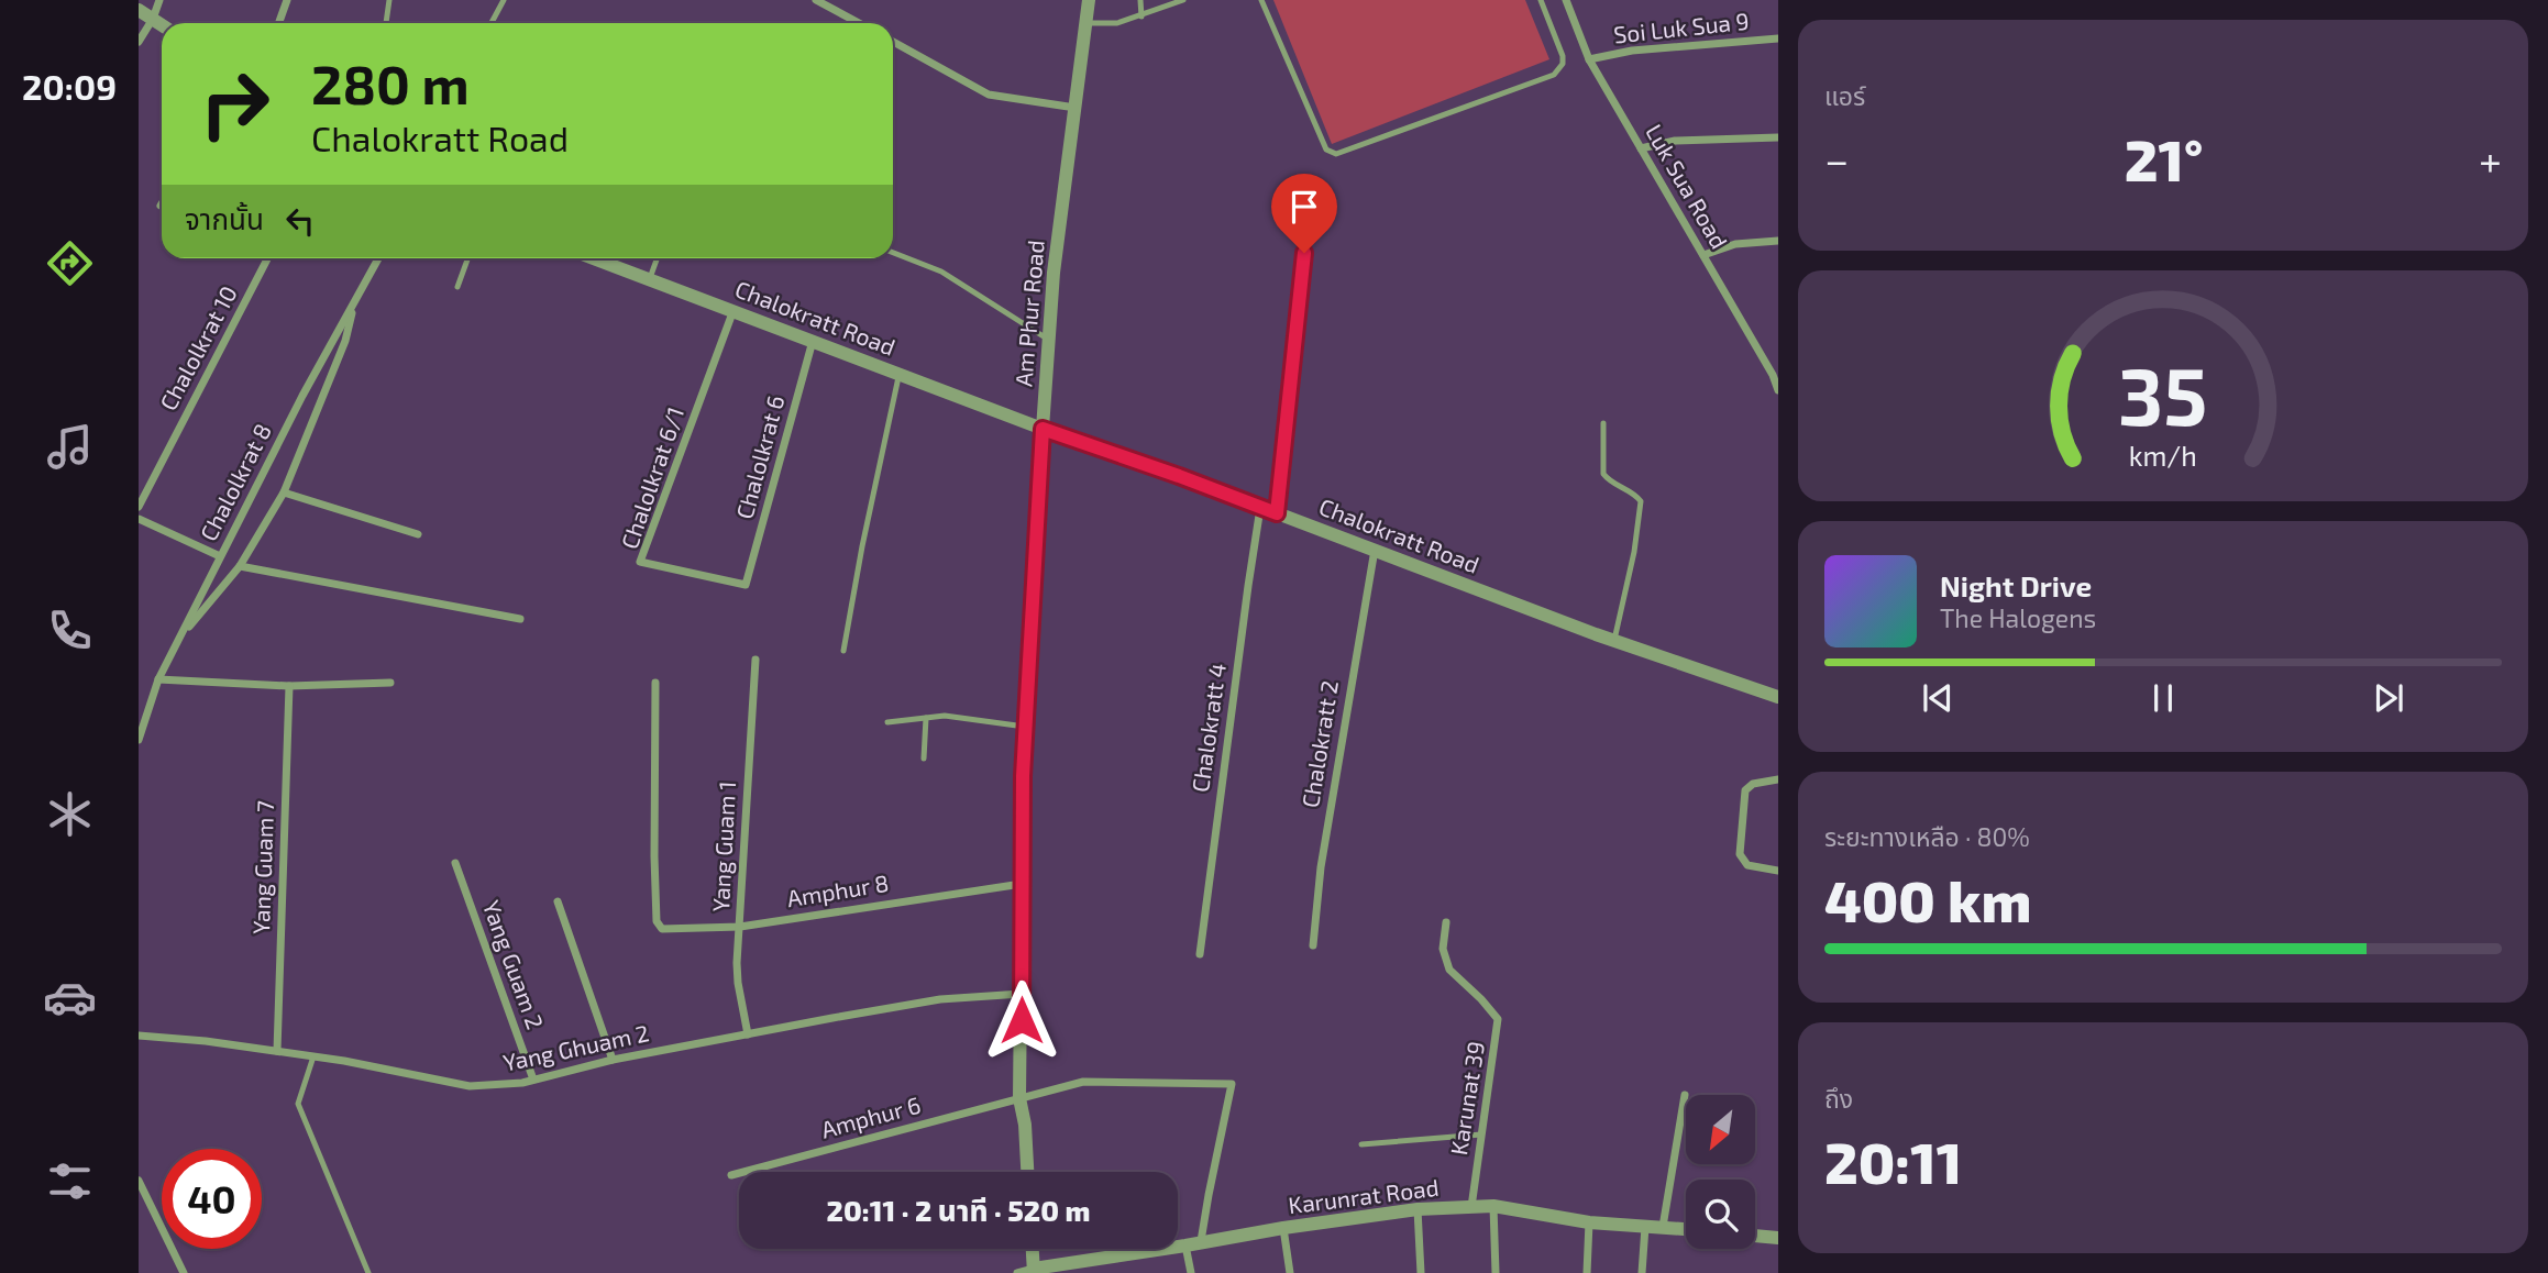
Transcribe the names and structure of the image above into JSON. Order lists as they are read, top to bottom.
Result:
{
  "streets": {
    "street": [
      "Soi Luk Sua 9",
      "Luk Sua Road",
      "Am Phur Road",
      "Chalokratt Road",
      "Chalolkrat 10",
      "Chalolkrat 6",
      "Chalolkrat 6/1",
      "Chalolkrat 8",
      "Chalokratt 4",
      "Chalokratt 2",
      "Yang Guam 1",
      "Yang Guam 7",
      "Amphur 8",
      "Yang Guam 2",
      "Yang Ghuam 2",
      "Karunat 39",
      "Amphur 6",
      "Karunrat Road"
    ]
  },
  "crossings": [
    ["Soi Luk Sua 9", "Luk Sua Road"],
    ["Am Phur Road", "Chalokratt Road"],
    ["Am Phur Road", "Amphur 8"],
    ["Am Phur Road", "Yang Ghuam 2"],
    ["Am Phur Road", "Amphur 6"],
    ["Chalokratt Road", "Chalolkrat 6"],
    ["Chalokratt Road", "Chalolkrat 6/1"],
    ["Chalokratt Road", "Chalokratt 4"],
    ["Chalokratt Road", "Chalokratt 2"],
    ["Chalolkrat 6", "Chalolkrat 6/1"],
    ["Yang Guam 1", "Amphur 8"],
    ["Yang Guam 1", "Yang Ghuam 2"],
    ["Yang Guam 7", "Yang Ghuam 2"],
    ["Yang Guam 2", "Yang Ghuam 2"],
    ["Karunat 39", "Karunrat Road"],
    ["Amphur 6", "Karunrat Road"]
  ],
  "north": "bottom left",
  "page": {
    "tabs": "20:09",
    "tile": [
      "แอร์",
      ["ระยะทางเหลือ · 80%", "400 km"],
      ["ถึง", "20:11"]
    ],
    "turn": ["280 m", "Chalokratt Road"],
    "heat": ["−", "21°", "+"],
    "then": "จากนั้น",
    "song": ["Night Drive", "The Halogens"],
    "limit": "40",
    "trip": "20:11 · 2 นาที · 520 m",
    "gauge": ["35", "km/h"]
  }
}
